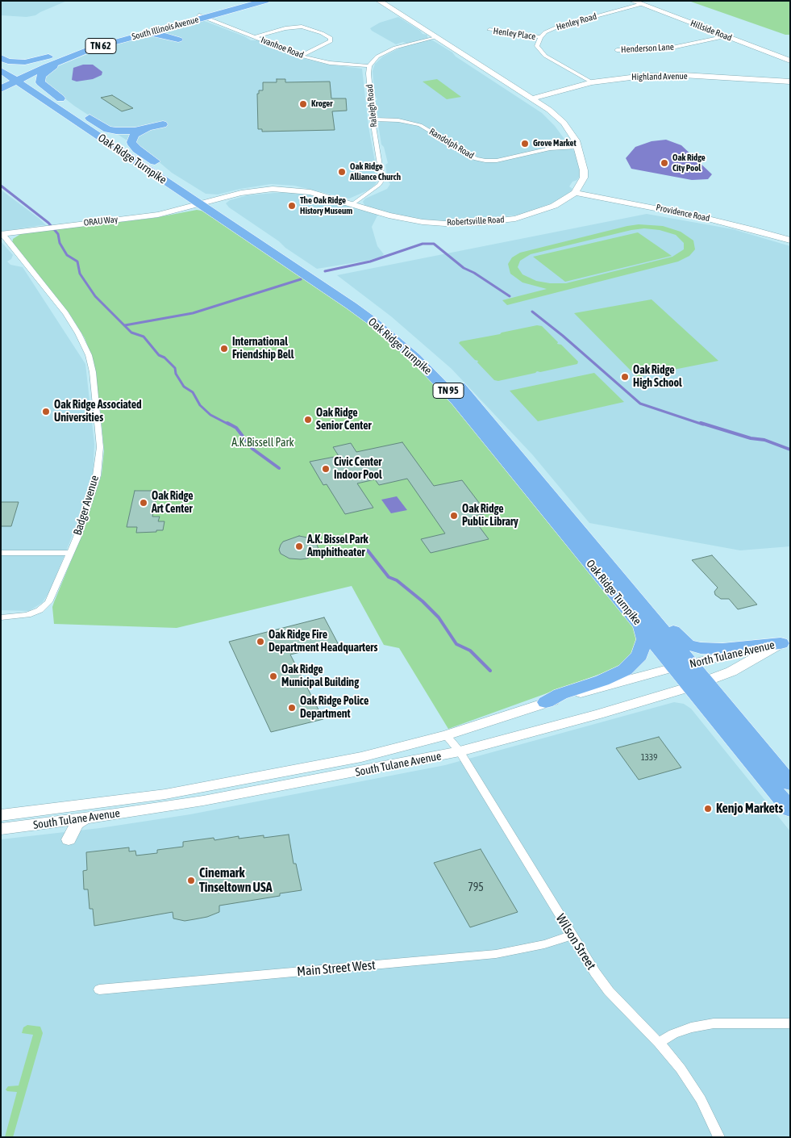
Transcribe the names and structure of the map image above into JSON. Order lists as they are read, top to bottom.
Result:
{
  "streets": {
    "highway": [
      "South Illinois Avenue",
      "TN 62",
      "Oak Ridge Turnpike",
      "TN 95"
    ],
    "street": [
      "Henley Road",
      "Hillside Road",
      "Henley Place",
      "Ivanhoe Road",
      "Henderson Lane",
      "Highland Avenue",
      "Raleigh Road",
      "Randolph Road",
      "Providence Road",
      "ORAU Way",
      "Robertsville Road",
      "Badger Avenue",
      "North Tulane Avenue",
      "South Tulane Avenue",
      "Wilson Street",
      "Main Street West"
    ]
  },
  "crossings": [
    ["Henley Road", "Hillside Road"],
    ["Henley Road", "Henley Place"],
    ["South Illinois Avenue", "TN 62"],
    ["South Illinois Avenue", "Ivanhoe Road"],
    ["South Illinois Avenue", "Oak Ridge Turnpike"],
    ["Hillside Road", "Henderson Lane"],
    ["TN 62", "Ivanhoe Road"],
    ["TN 62", "Oak Ridge Turnpike"],
    ["Ivanhoe Road", "Raleigh Road"],
    ["Raleigh Road", "Randolph Road"],
    ["Raleigh Road", "Robertsville Road"],
    ["Oak Ridge Turnpike", "ORAU Way"],
    ["Oak Ridge Turnpike", "Robertsville Road"],
    ["Oak Ridge Turnpike", "North Tulane Avenue"],
    ["Oak Ridge Turnpike", "South Tulane Avenue"],
    ["Providence Road", "Robertsville Road"],
    ["ORAU Way", "Robertsville Road"],
    ["ORAU Way", "Badger Avenue"],
    ["North Tulane Avenue", "South Tulane Avenue"],
    ["South Tulane Avenue", "Wilson Street"],
    ["Wilson Street", "Main Street West"]
  ],
  "parks": ["A.K.Bissell Park"],
  "places": [
    "Kroger",
    "Grove Market",
    "Oak Ridge City Pool",
    "Oak Ridge Alliance Church",
    "The Oak Ridge History Museum",
    "International Friendship Bell",
    "Oak Ridge High School",
    "Oak Ridge Associated Universities",
    "Oak Ridge Senior Center",
    "Civic Center Indoor Pool",
    "Oak Ridge Art Center",
    "Oak Ridge Public Library",
    "A.K. Bissel Park Amphitheater",
    "Oak Ridge Fire Department Headquarters",
    "Oak Ridge Municipal Building",
    "Oak Ridge Police Department",
    "Kenjo Markets",
    "Cinemark Tinseltown USA"
  ],
  "house_numbers": ["1339", "795"]
}
